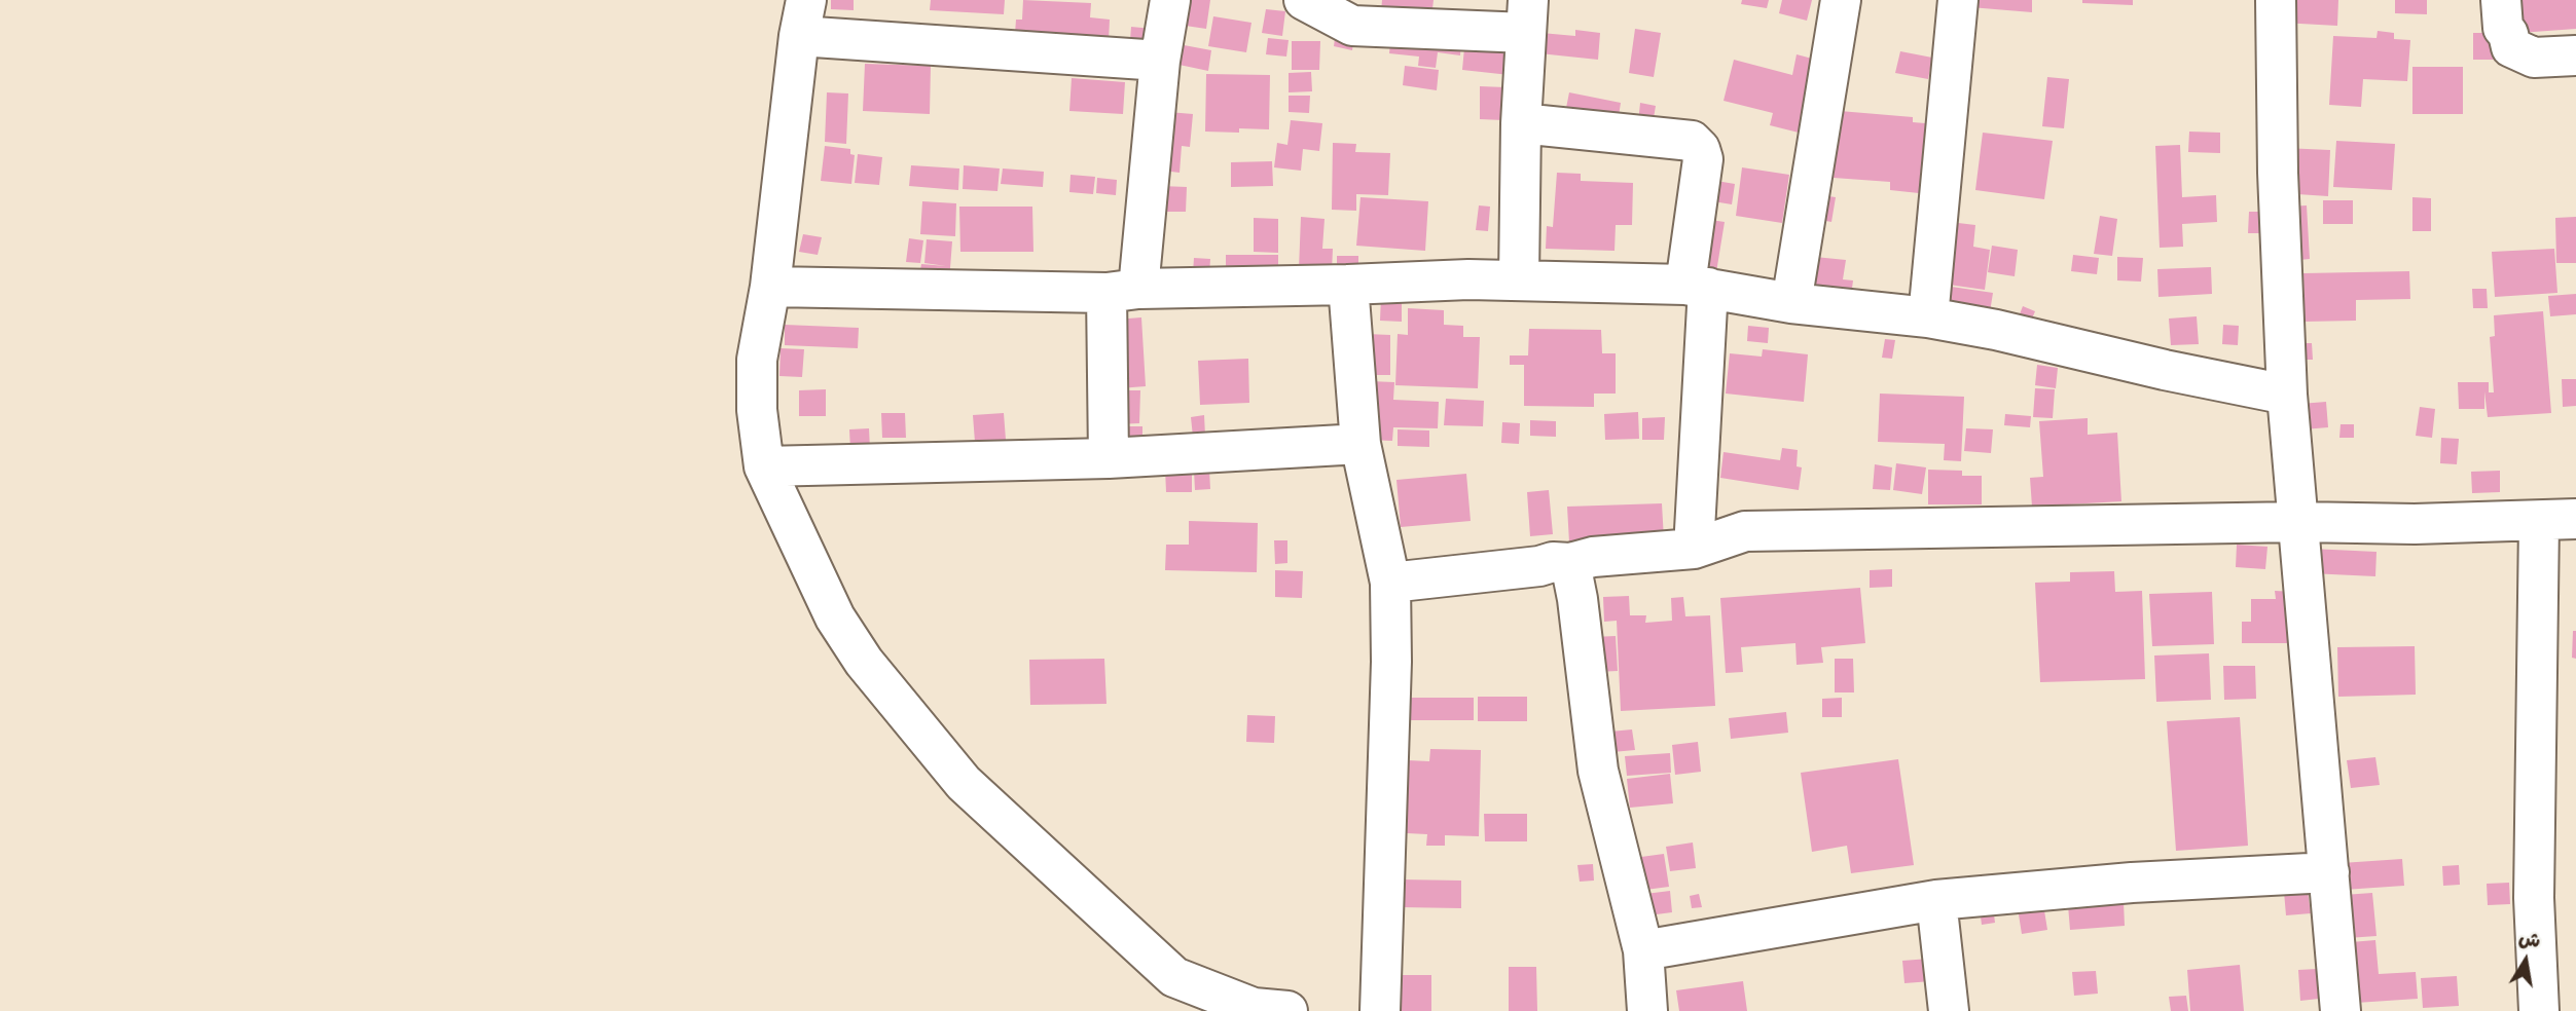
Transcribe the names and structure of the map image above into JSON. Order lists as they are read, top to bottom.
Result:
{
  "north": "top"
}
